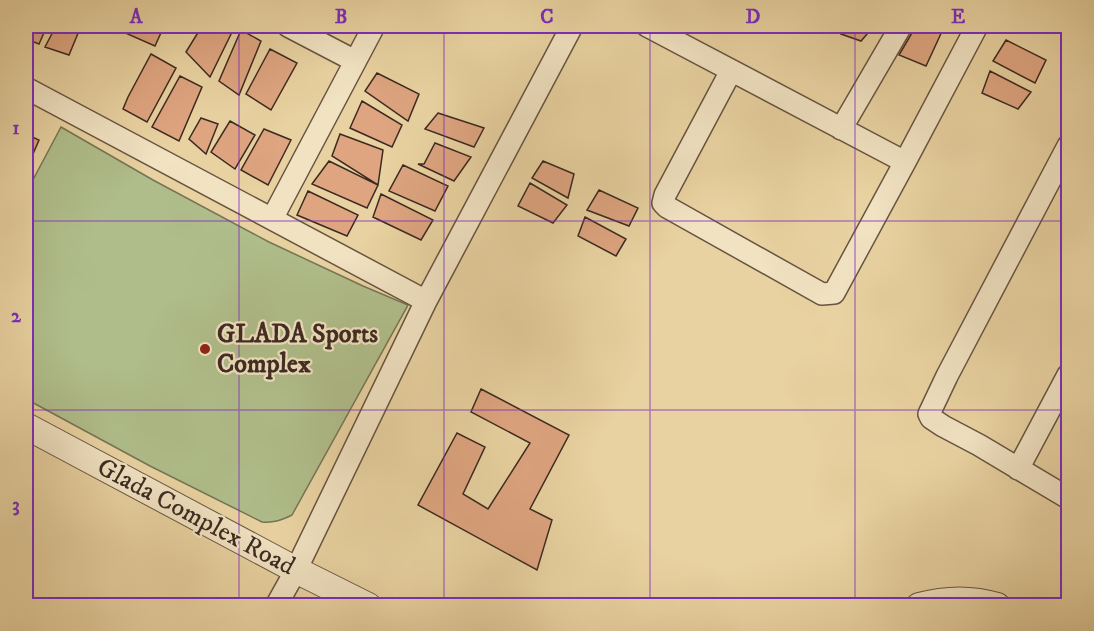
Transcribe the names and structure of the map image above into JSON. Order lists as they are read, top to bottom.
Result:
{
  "streets": {
    "street": ["Glada Complex Road"]
  },
  "places": ["GLADA Sports Complex"],
  "grid": {
    "columns": [
      "A",
      "B",
      "C",
      "D",
      "E"
    ],
    "rows": ["1", "2", "3"]
  }
}
